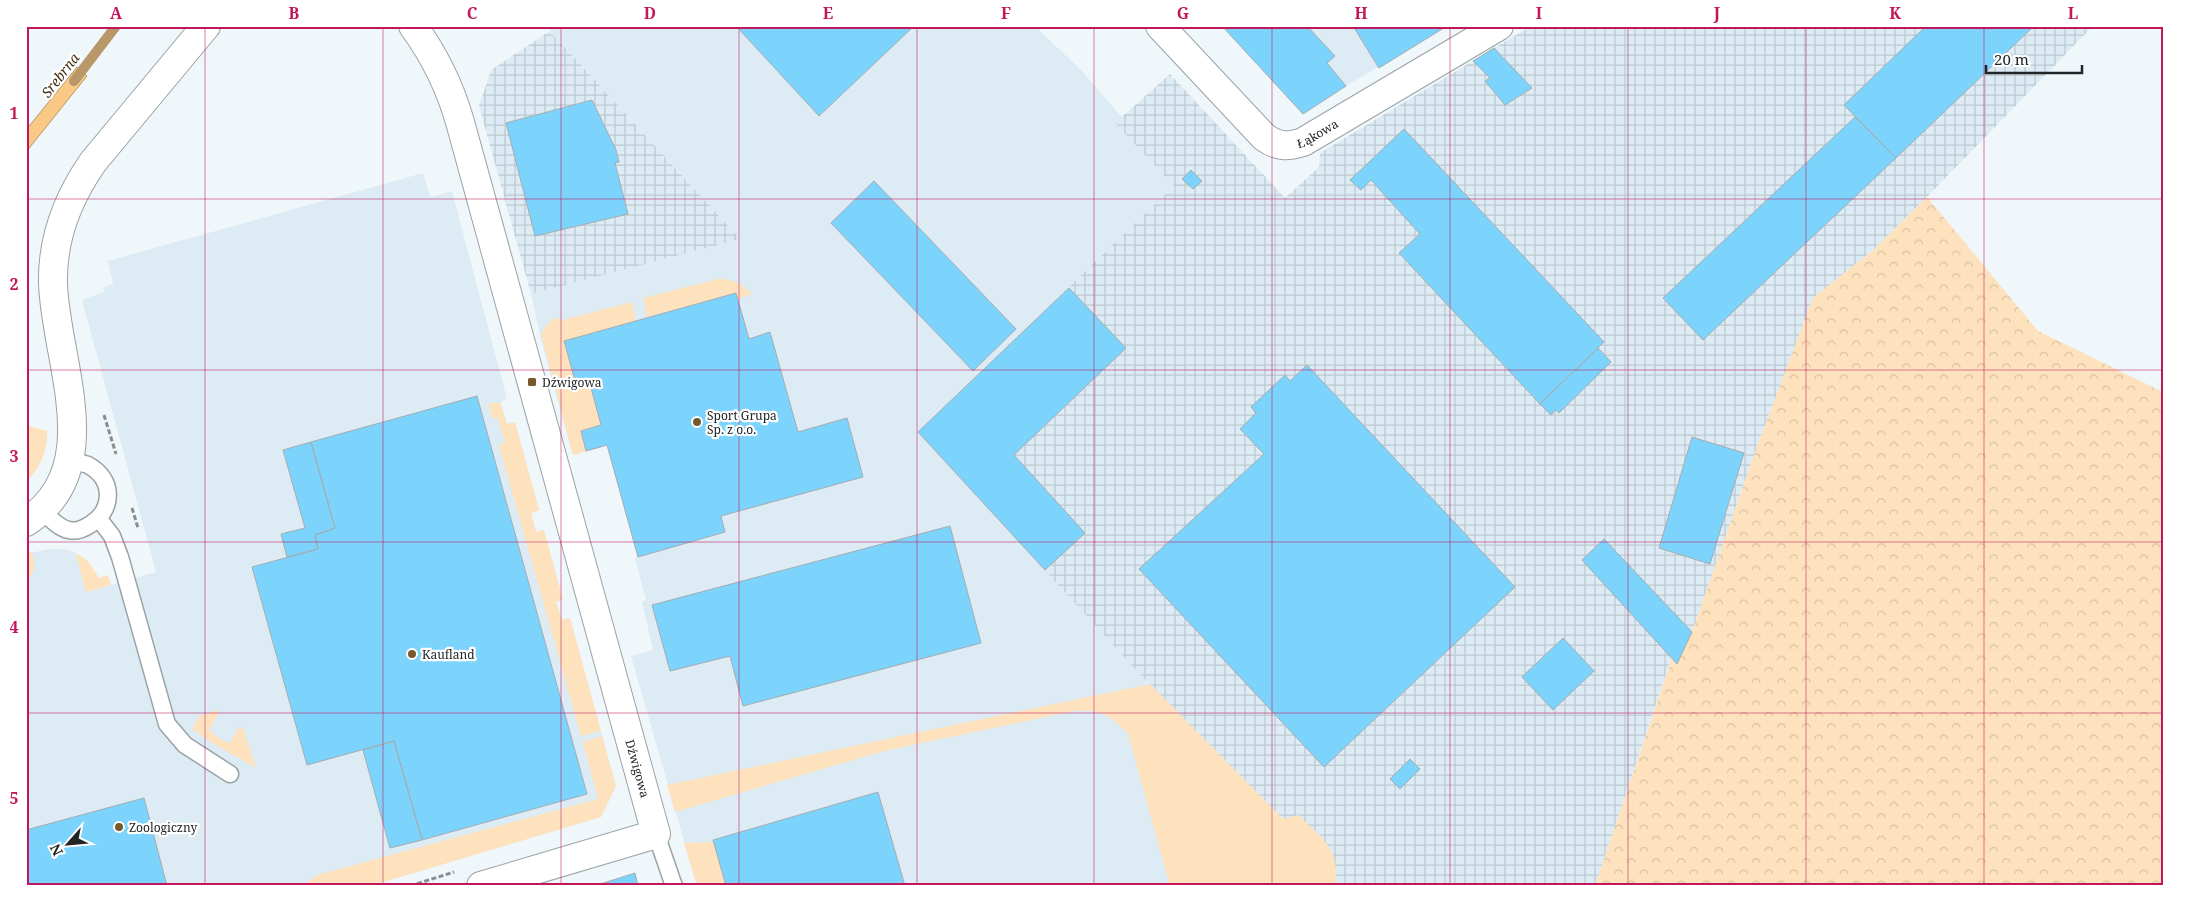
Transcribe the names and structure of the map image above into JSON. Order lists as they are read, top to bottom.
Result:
{
  "streets": {
    "street": ["Łąkowa", "Dźwigowa"]
  },
  "water": ["Srebrna"],
  "places": {
    "transit": ["Dźwigowa"],
    "other": ["Sport Grupa Sp. z o.o.", "Kaufland", "Zoologiczny"]
  },
  "scale_bar": "20 m",
  "north": "bottom left",
  "grid": {
    "columns": [
      "A",
      "B",
      "C",
      "D",
      "E",
      "F",
      "G",
      "H",
      "I",
      "J",
      "K",
      "L"
    ],
    "rows": [
      "1",
      "2",
      "3",
      "4",
      "5"
    ]
  }
}
